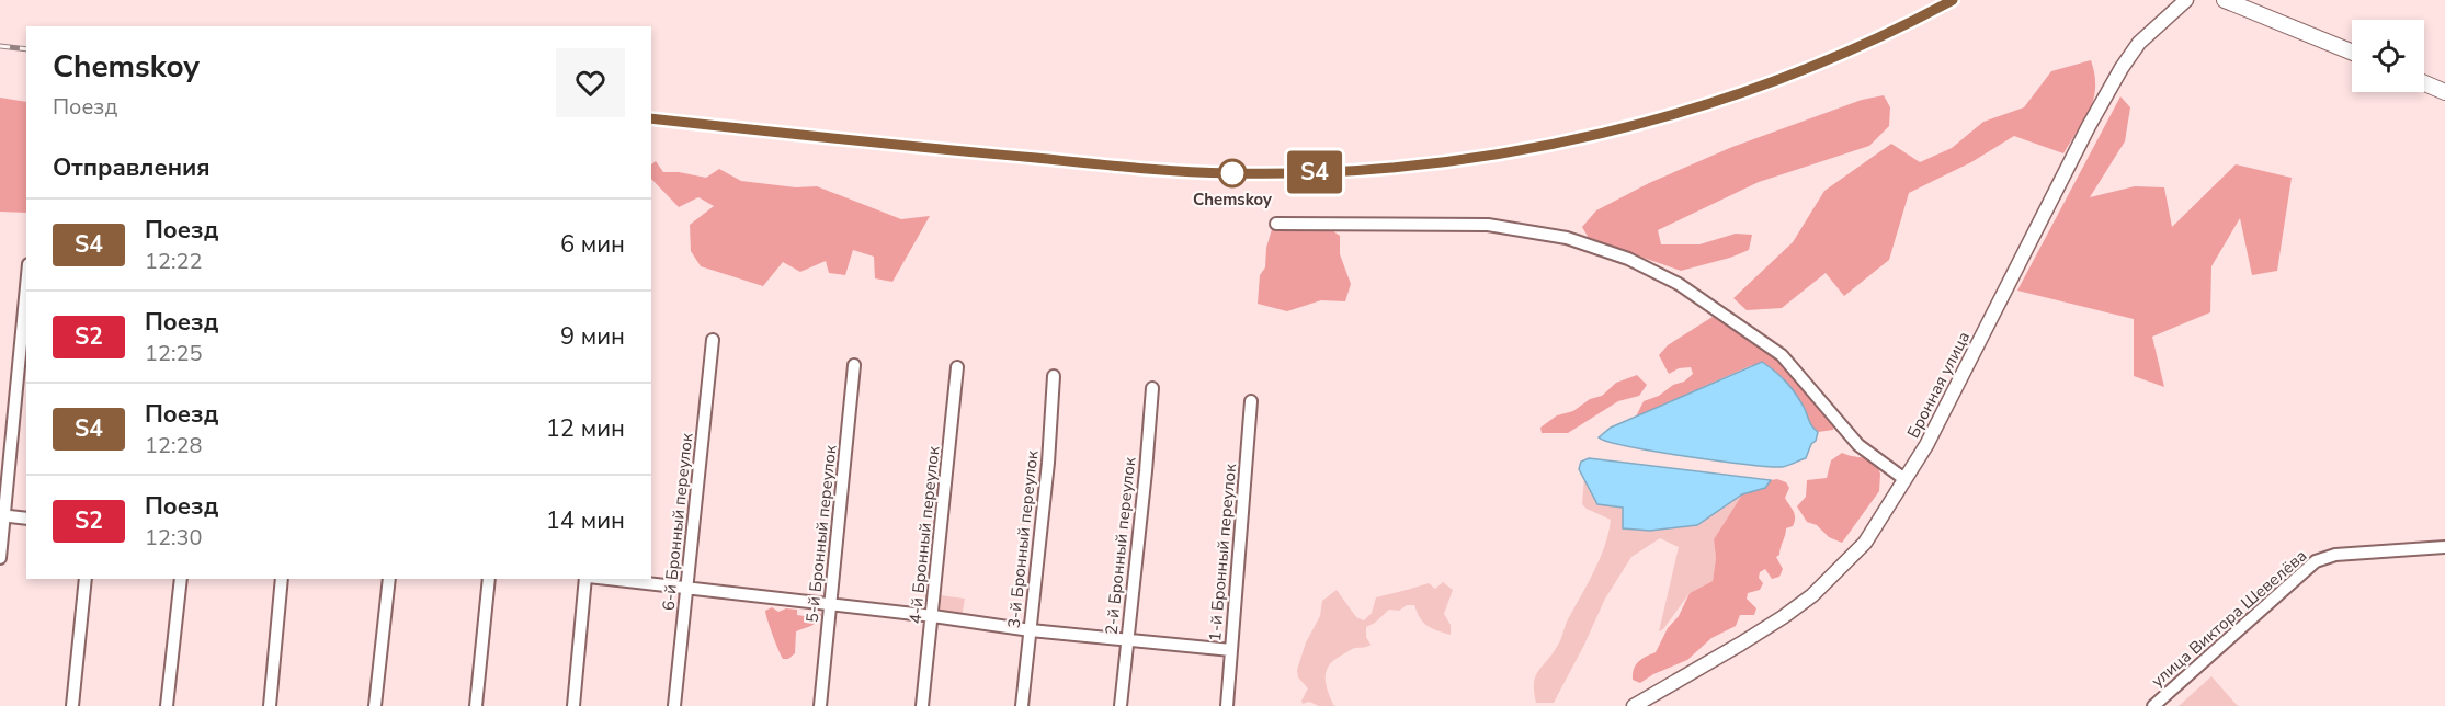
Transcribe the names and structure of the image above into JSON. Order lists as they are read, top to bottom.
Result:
{
  "streets": {
    "street": [
      "Бронная улица",
      "6-й Бронный переулок",
      "5-й Бронный переулок",
      "4-й Бронный переулок",
      "3-й Бронный переулок",
      "2-й Бронный переулок",
      "1-й Бронный переулок",
      "улица Виктора Шевелёва"
    ]
  },
  "places": ["Chemskoy"],
  "page": {
    "on_map": "S4",
    "heading": [
      ["Chemskoy", "Поезд"],
      "Отправления"
    ],
    "list": [
      {
        "mark": "S4",
        "name": "Поезд",
        "note": "12:22",
        "value": "6 мин"
      },
      {
        "mark": "S2",
        "name": "Поезд",
        "note": "12:25",
        "value": "9 мин"
      },
      {
        "mark": "S4",
        "name": "Поезд",
        "note": "12:28",
        "value": "12 мин"
      },
      {
        "mark": "S2",
        "name": "Поезд",
        "note": "12:30",
        "value": "14 мин"
      }
    ]
  }
}
